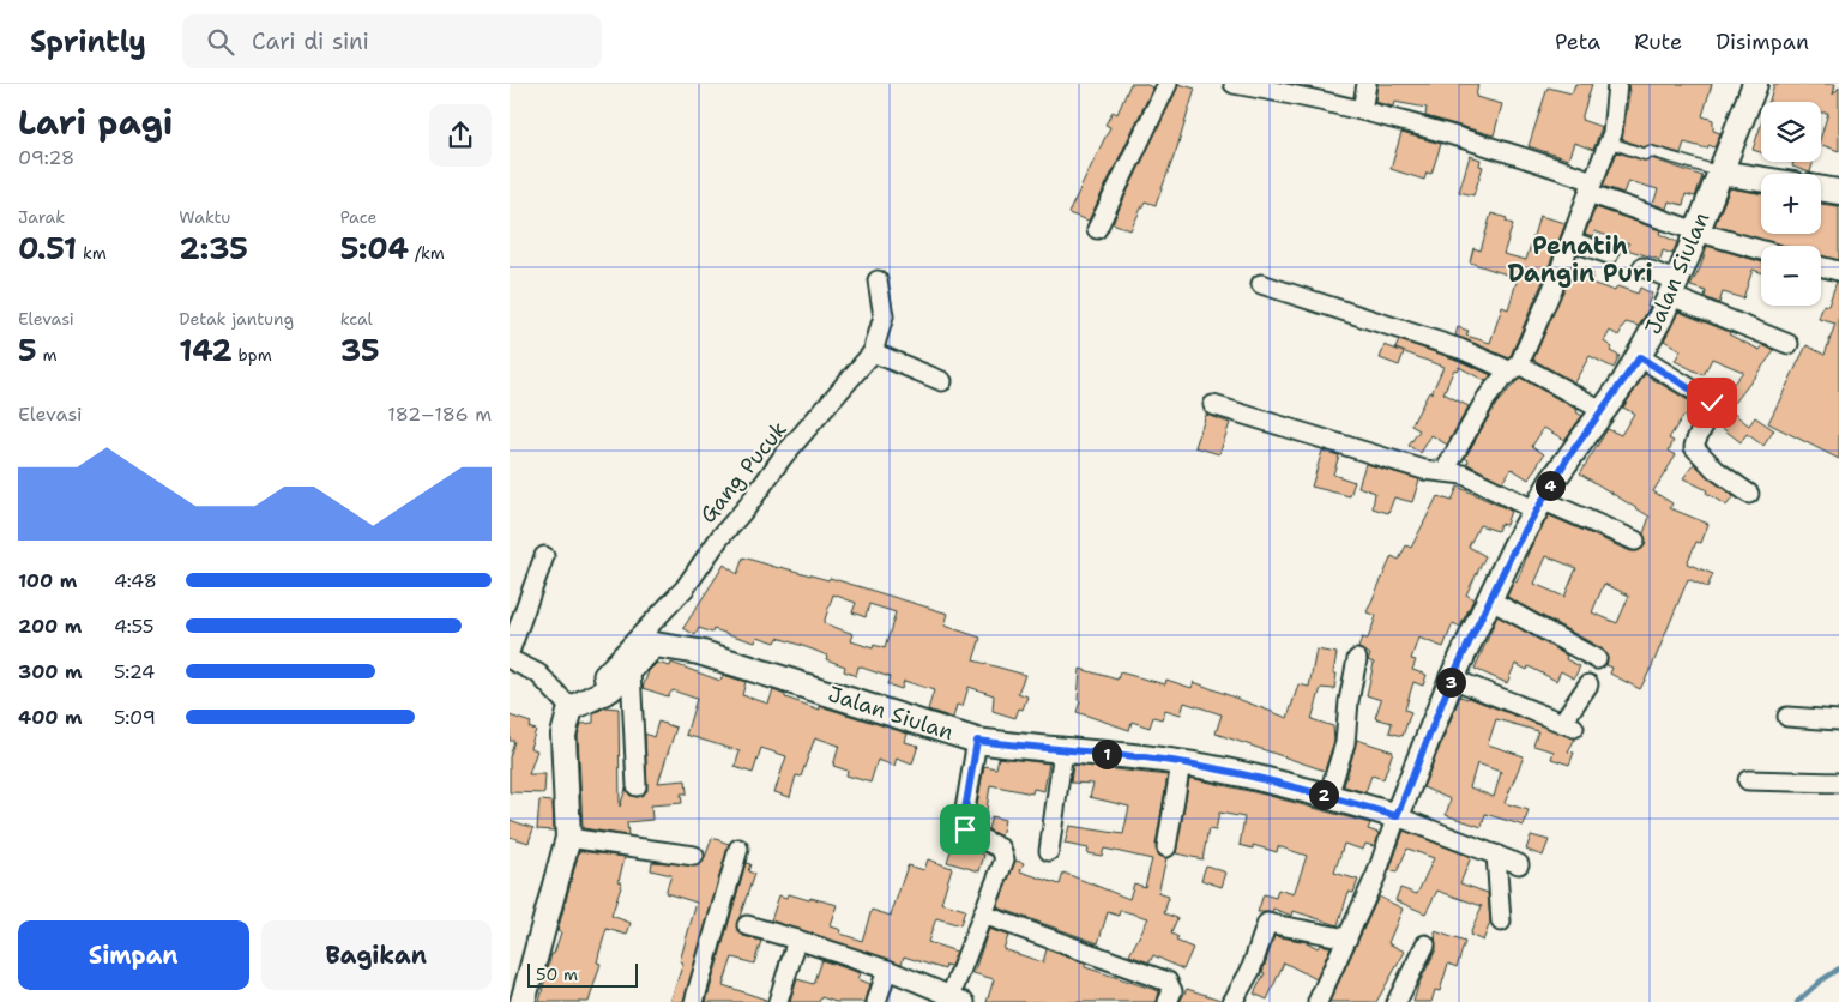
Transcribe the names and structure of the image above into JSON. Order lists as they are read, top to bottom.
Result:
{
  "streets": {
    "street": ["Jalan Siulan", "Gang Pucuk"]
  },
  "crossings": [
    ["Jalan Siulan", "Gang Pucuk"]
  ],
  "districts": ["Penatih Dangin Puri"],
  "scale_bar": "50 m",
  "page": {
    "header": "Sprintly",
    "search": "Cari di sini",
    "nav": ["Peta", "Rute", "Disimpan"],
    "heading": ["Lari pagi", "09:28"],
    "map_buttons": ["+", "−"],
    "stats": [
      ["Jarak", "0.51 km"],
      ["Waktu", "2:35"],
      ["Pace", "5:04 /km"],
      ["Elevasi", "5 m"],
      ["Detak jantung", "142 bpm"],
      ["kcal", "35"]
    ],
    "chart": ["Elevasi", "182–186 m"],
    "pins": [
      "4",
      "3",
      "1",
      "2"
    ],
    "list": [
      {
        "name": "100 m",
        "note": "4:48"
      },
      {
        "name": "200 m",
        "note": "4:55"
      },
      {
        "name": "300 m",
        "note": "5:24"
      },
      {
        "name": "400 m",
        "note": "5:09"
      }
    ],
    "buttons": ["Simpan", "Bagikan"],
    "scale": "50 m"
  }
}
